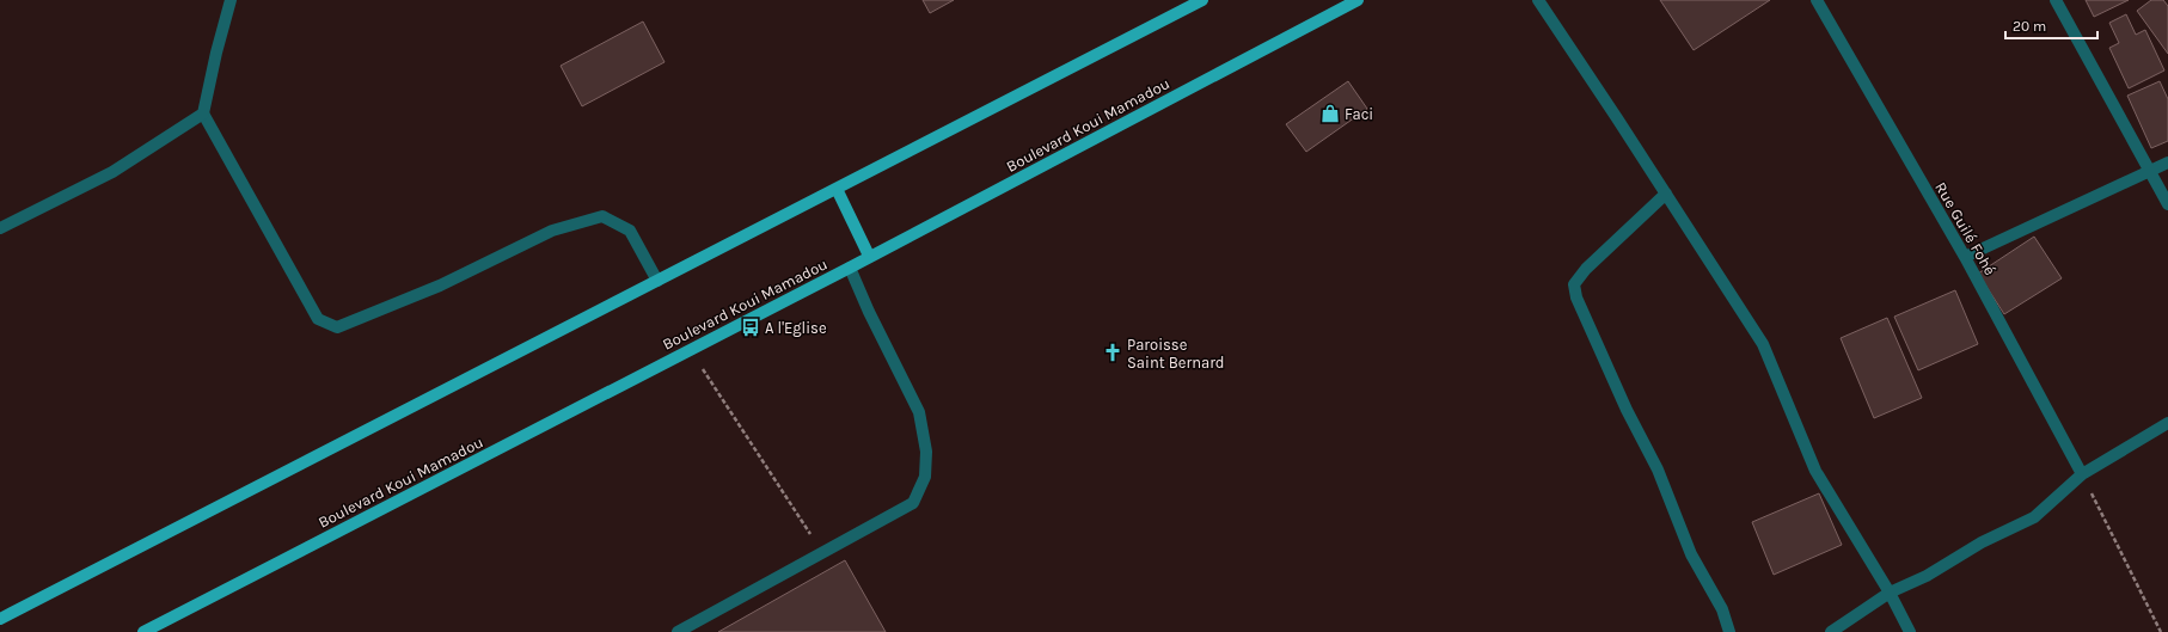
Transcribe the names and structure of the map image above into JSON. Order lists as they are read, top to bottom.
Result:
{
  "streets": {
    "main road": ["Boulevard Koui Mamadou"],
    "street": ["Rue Guilé Fohé"]
  },
  "places": {
    "shop": ["Faci"],
    "bus stop": ["A l'Eglise"],
    "church": ["Paroisse Saint Bernard"]
  },
  "scale_bar": "20 m"
}
